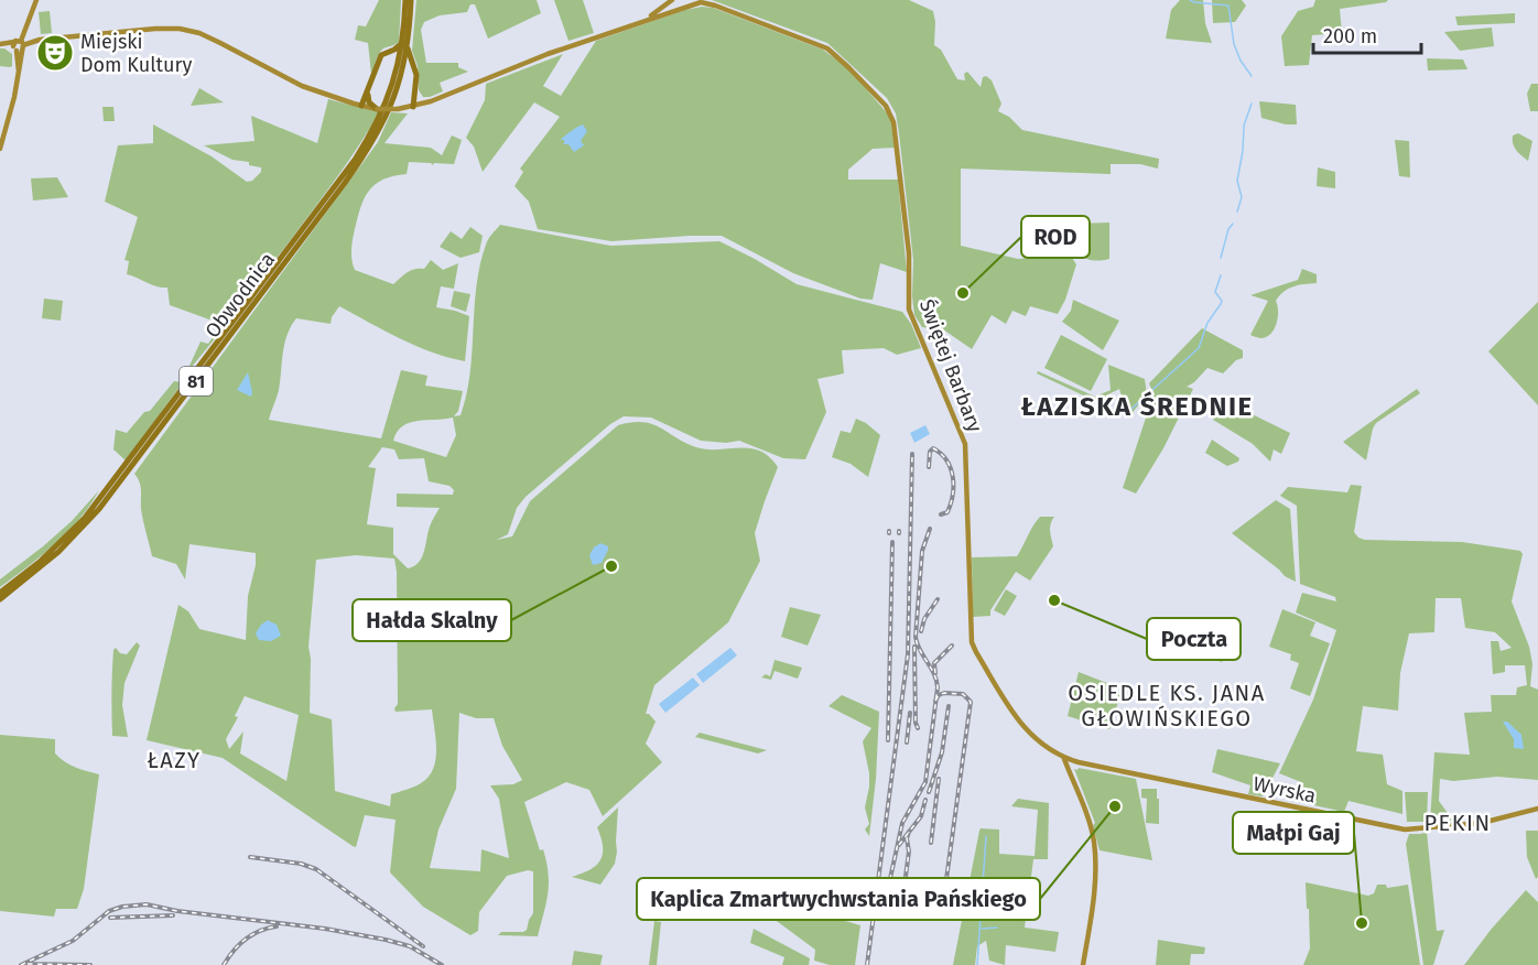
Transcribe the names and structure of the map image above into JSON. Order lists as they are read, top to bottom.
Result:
{
  "streets": {
    "main road": ["Obwodnica", "81"],
    "street": ["Świętej Barbary", "Wyrska"]
  },
  "crossings": [
    ["Świętej Barbary", "Wyrska"]
  ],
  "districts": [
    "ŁAZISKA ŚREDNIE",
    "OSIEDLE KS. JANA GŁOWIŃSKIEGO",
    "ŁAZY",
    "PEKIN"
  ],
  "places": {
    "theatre": ["Miejski Dom Kultury"],
    "other": [
      "ROD",
      "Hałda Skalny",
      "Poczta",
      "Kaplica Zmartwychwstania Pańskiego",
      "Małpi Gaj"
    ]
  },
  "scale_bar": "200 m"
}
